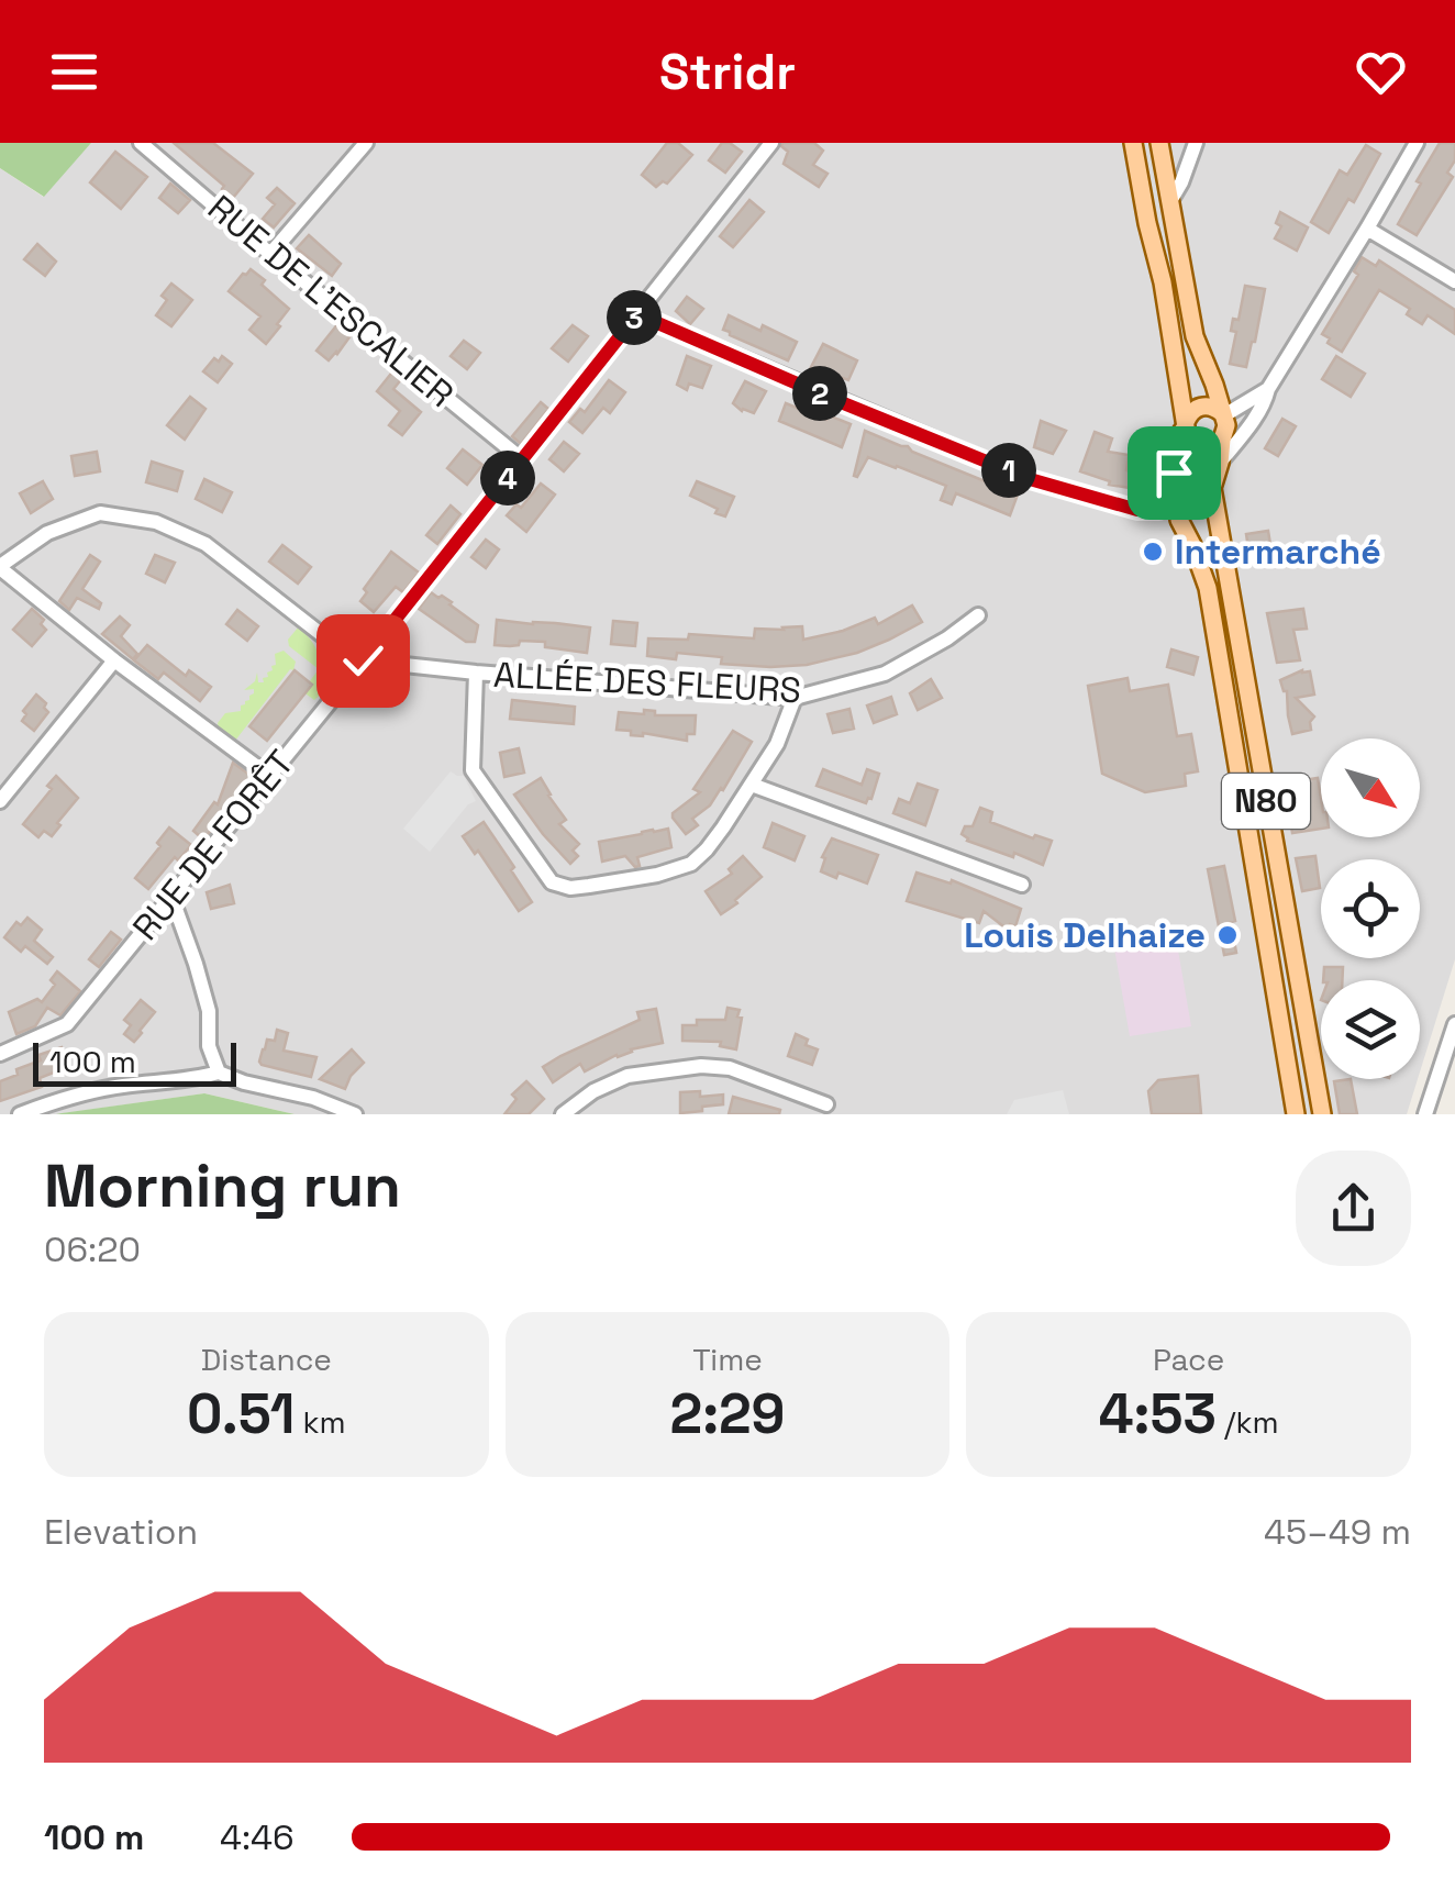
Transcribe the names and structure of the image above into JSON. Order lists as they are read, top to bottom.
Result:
{
  "streets": {
    "main road": ["N80"],
    "street": ["RUE DE L'ESCALIER", "ALLÉE DES FLEURS", "RUE DE FORÊT"]
  },
  "crossings": [
    ["RUE DE L'ESCALIER", "RUE DE FORÊT"],
    ["ALLÉE DES FLEURS", "RUE DE FORÊT"]
  ],
  "places": ["Intermarché", "Louis Delhaize"],
  "scale_bar": "100 m",
  "north": "bottom right",
  "page": {
    "header": "Stridr",
    "pins": [
      "3",
      "2",
      "1",
      "4"
    ],
    "scale": "100 m",
    "heading": ["Morning run", "06:20"],
    "stats": [
      ["Distance", "0.51 km"],
      ["Time", "2:29"],
      ["Pace", "4:53 /km"]
    ],
    "chart": ["Elevation", "45–49 m"],
    "list": [
      {
        "name": "100 m",
        "note": "4:46"
      }
    ]
  }
}
